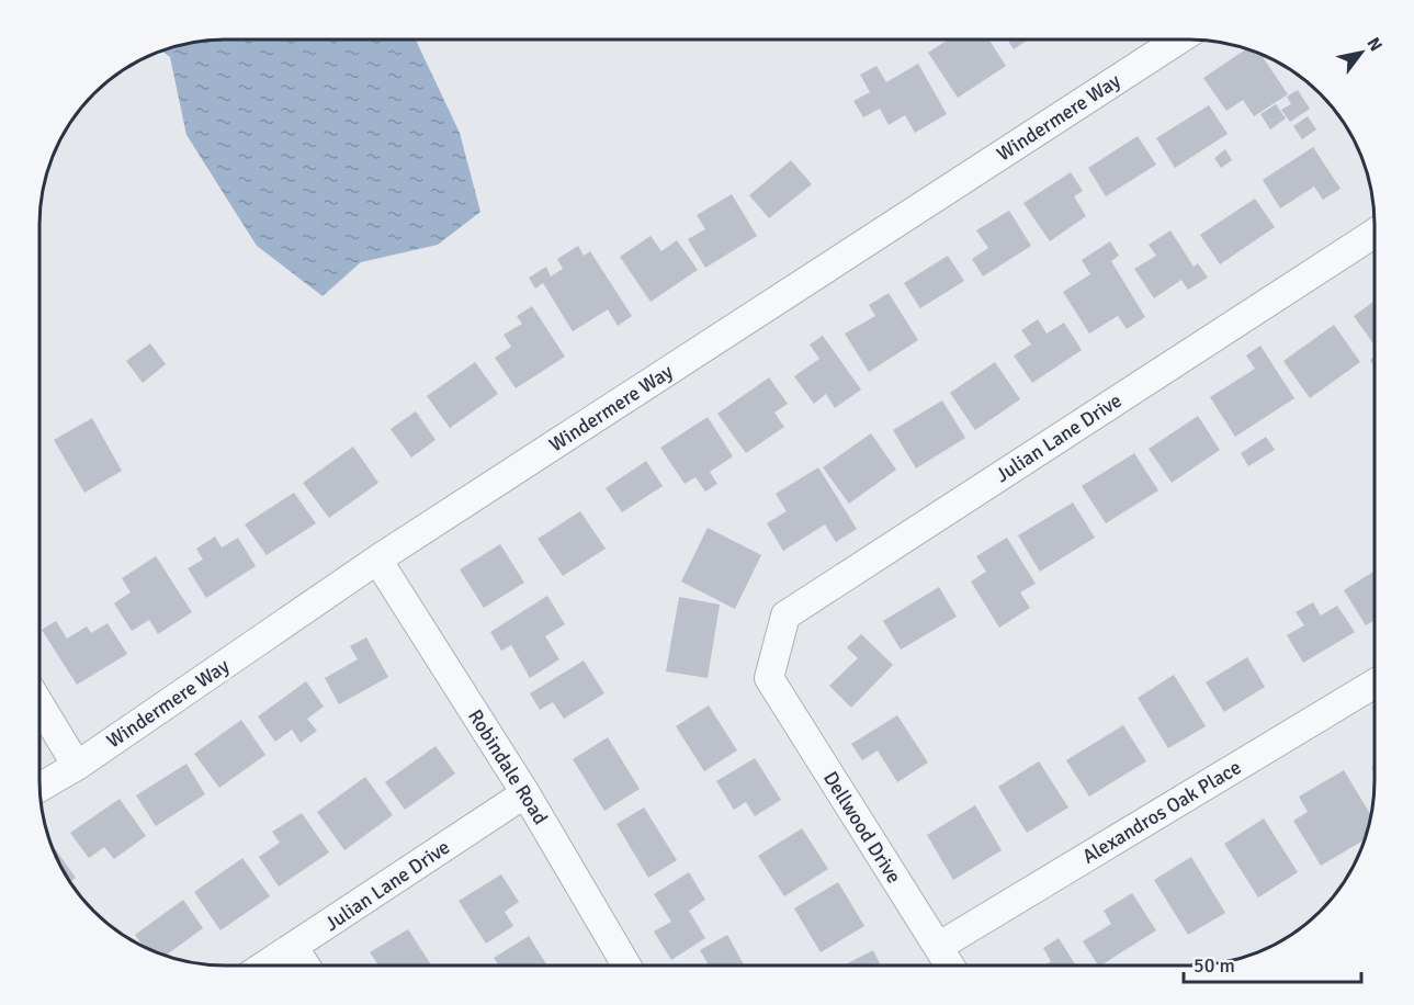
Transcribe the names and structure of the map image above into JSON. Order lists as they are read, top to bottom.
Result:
{
  "streets": {
    "street": [
      "Windermere Way",
      "Julian Lane Drive",
      "Robindale Road",
      "Alexandros Oak Place",
      "Dellwood Drive"
    ]
  },
  "crossings": [
    ["Windermere Way", "Robindale Road"],
    ["Julian Lane Drive", "Robindale Road"],
    ["Julian Lane Drive", "Dellwood Drive"],
    ["Alexandros Oak Place", "Dellwood Drive"]
  ],
  "scale_bar": "50 m",
  "north": "top right"
}
